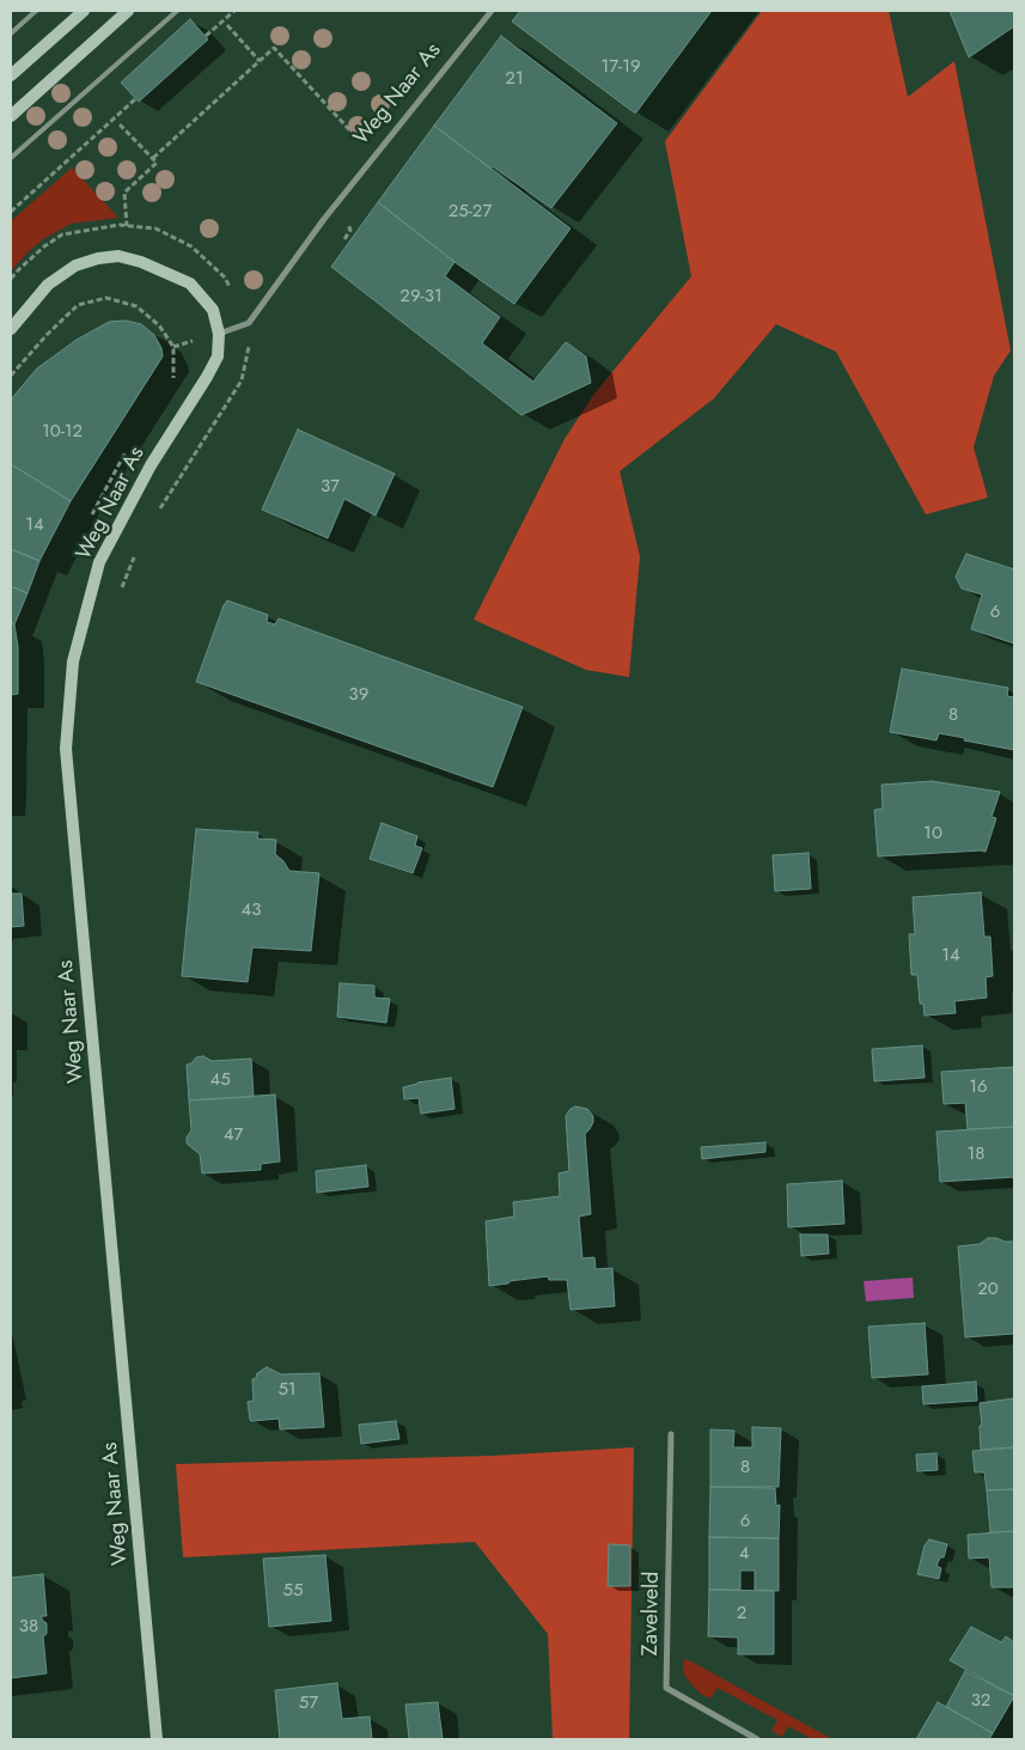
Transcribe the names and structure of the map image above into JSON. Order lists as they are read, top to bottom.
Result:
{
  "streets": {
    "main road": ["Weg Naar As"],
    "street": ["Zavelveld"]
  },
  "house_numbers": [
    "17-19",
    "21",
    "25-27",
    "29-31",
    "10-12",
    "37",
    "14",
    "6",
    "39",
    "8",
    "10",
    "43",
    "14",
    "45",
    "16",
    "47",
    "18",
    "20",
    "51",
    "8",
    "6",
    "4",
    "55",
    "2",
    "38",
    "32",
    "57"
  ]
}
